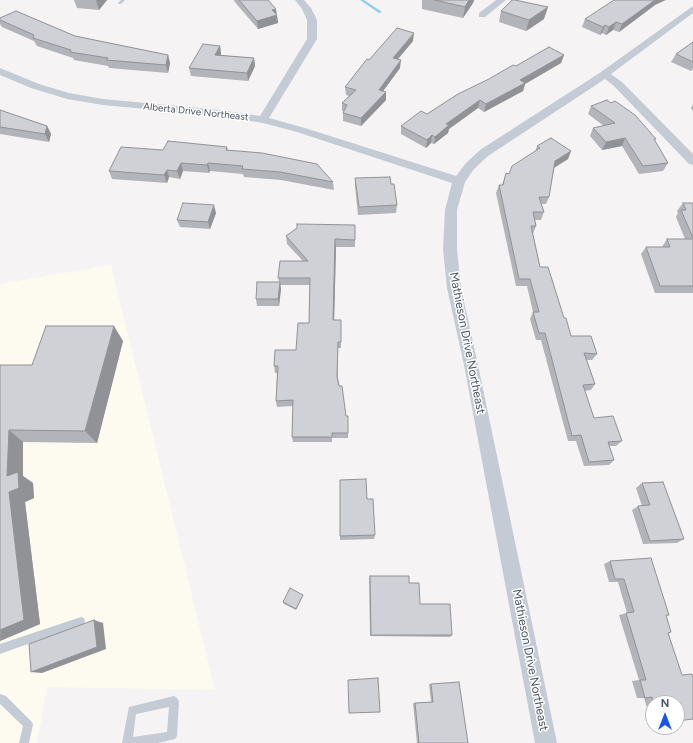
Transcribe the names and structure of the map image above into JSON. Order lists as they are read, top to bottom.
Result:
{
  "streets": {
    "street": ["Alberta Drive Northeast", "Mathieson Drive Northeast"]
  },
  "crossings": [
    ["Alberta Drive Northeast", "Mathieson Drive Northeast"]
  ],
  "north": "top"
}
